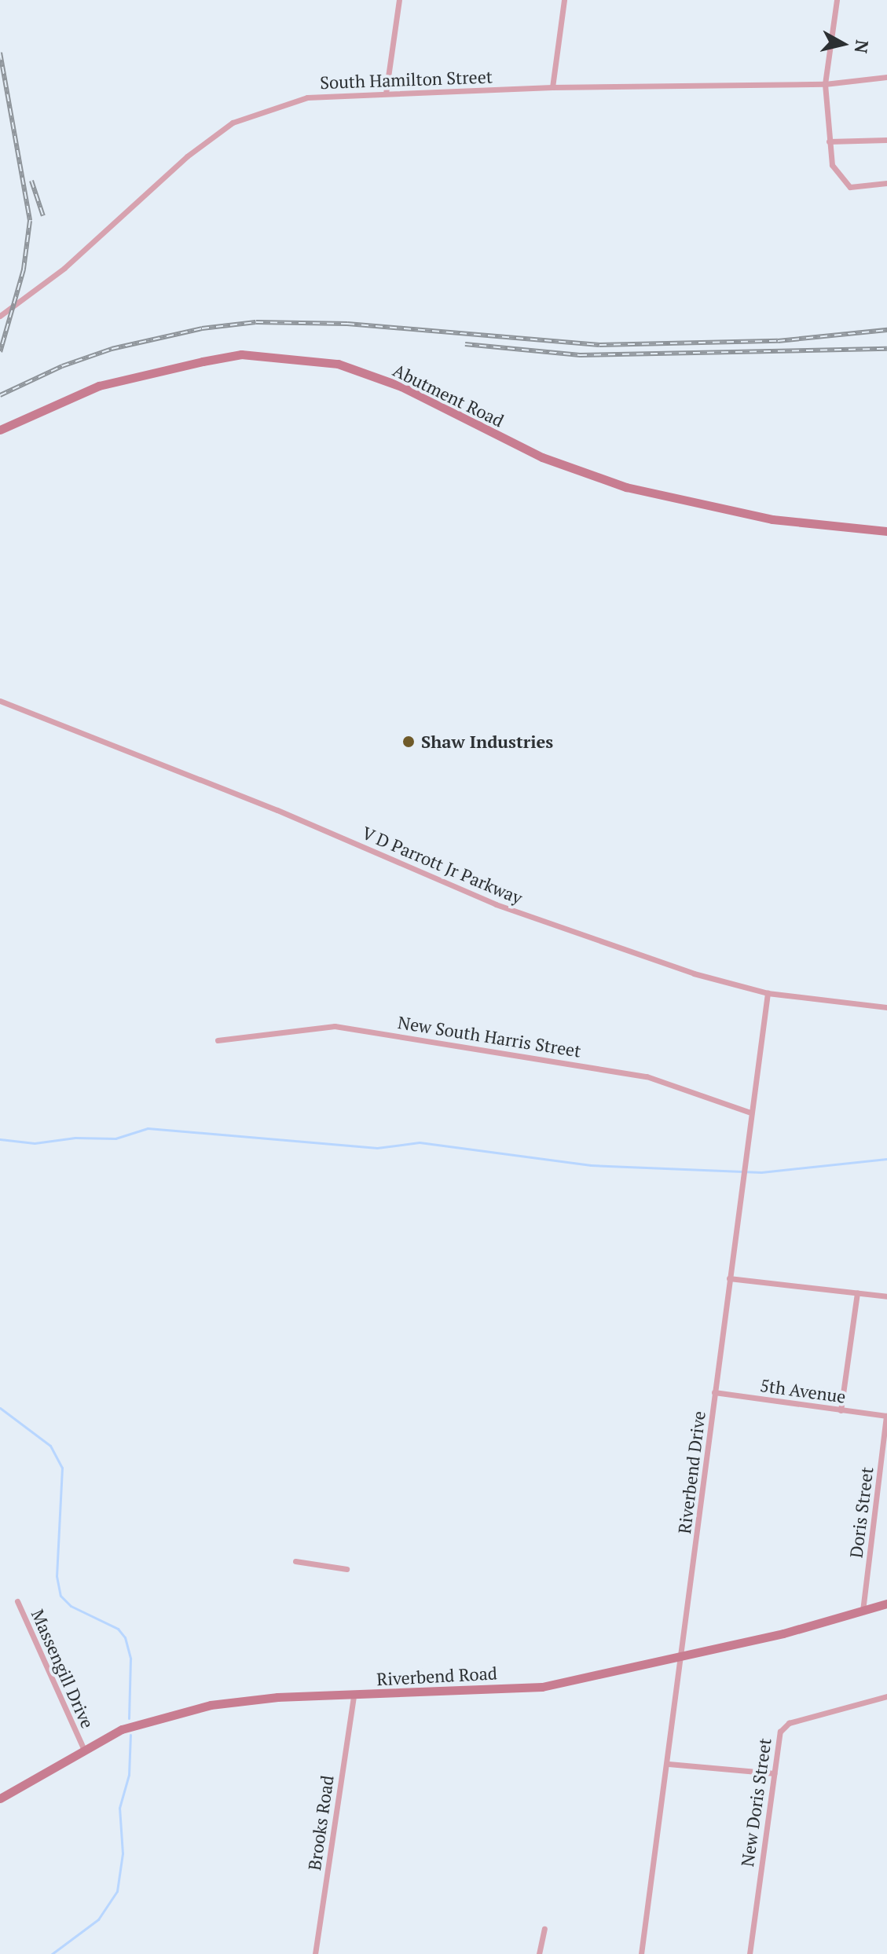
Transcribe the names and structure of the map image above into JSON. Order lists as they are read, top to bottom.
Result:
{
  "streets": {
    "main road": ["Abutment Road", "Riverbend Road"],
    "street": [
      "South Hamilton Street",
      "V D Parrott Jr Parkway",
      "New South Harris Street",
      "5th Avenue",
      "Riverbend Drive",
      "Doris Street",
      "Massengill Drive",
      "New Doris Street",
      "Brooks Road"
    ]
  },
  "crossings": [
    ["V D Parrott Jr Parkway", "Riverbend Drive"],
    ["New South Harris Street", "Riverbend Drive"],
    ["5th Avenue", "Riverbend Drive"],
    ["5th Avenue", "Doris Street"],
    ["Riverbend Drive", "Riverbend Road"],
    ["Doris Street", "Riverbend Road"],
    ["Massengill Drive", "Riverbend Road"],
    ["Riverbend Road", "Brooks Road"]
  ],
  "places": ["Shaw Industries"],
  "north": "right"
}
